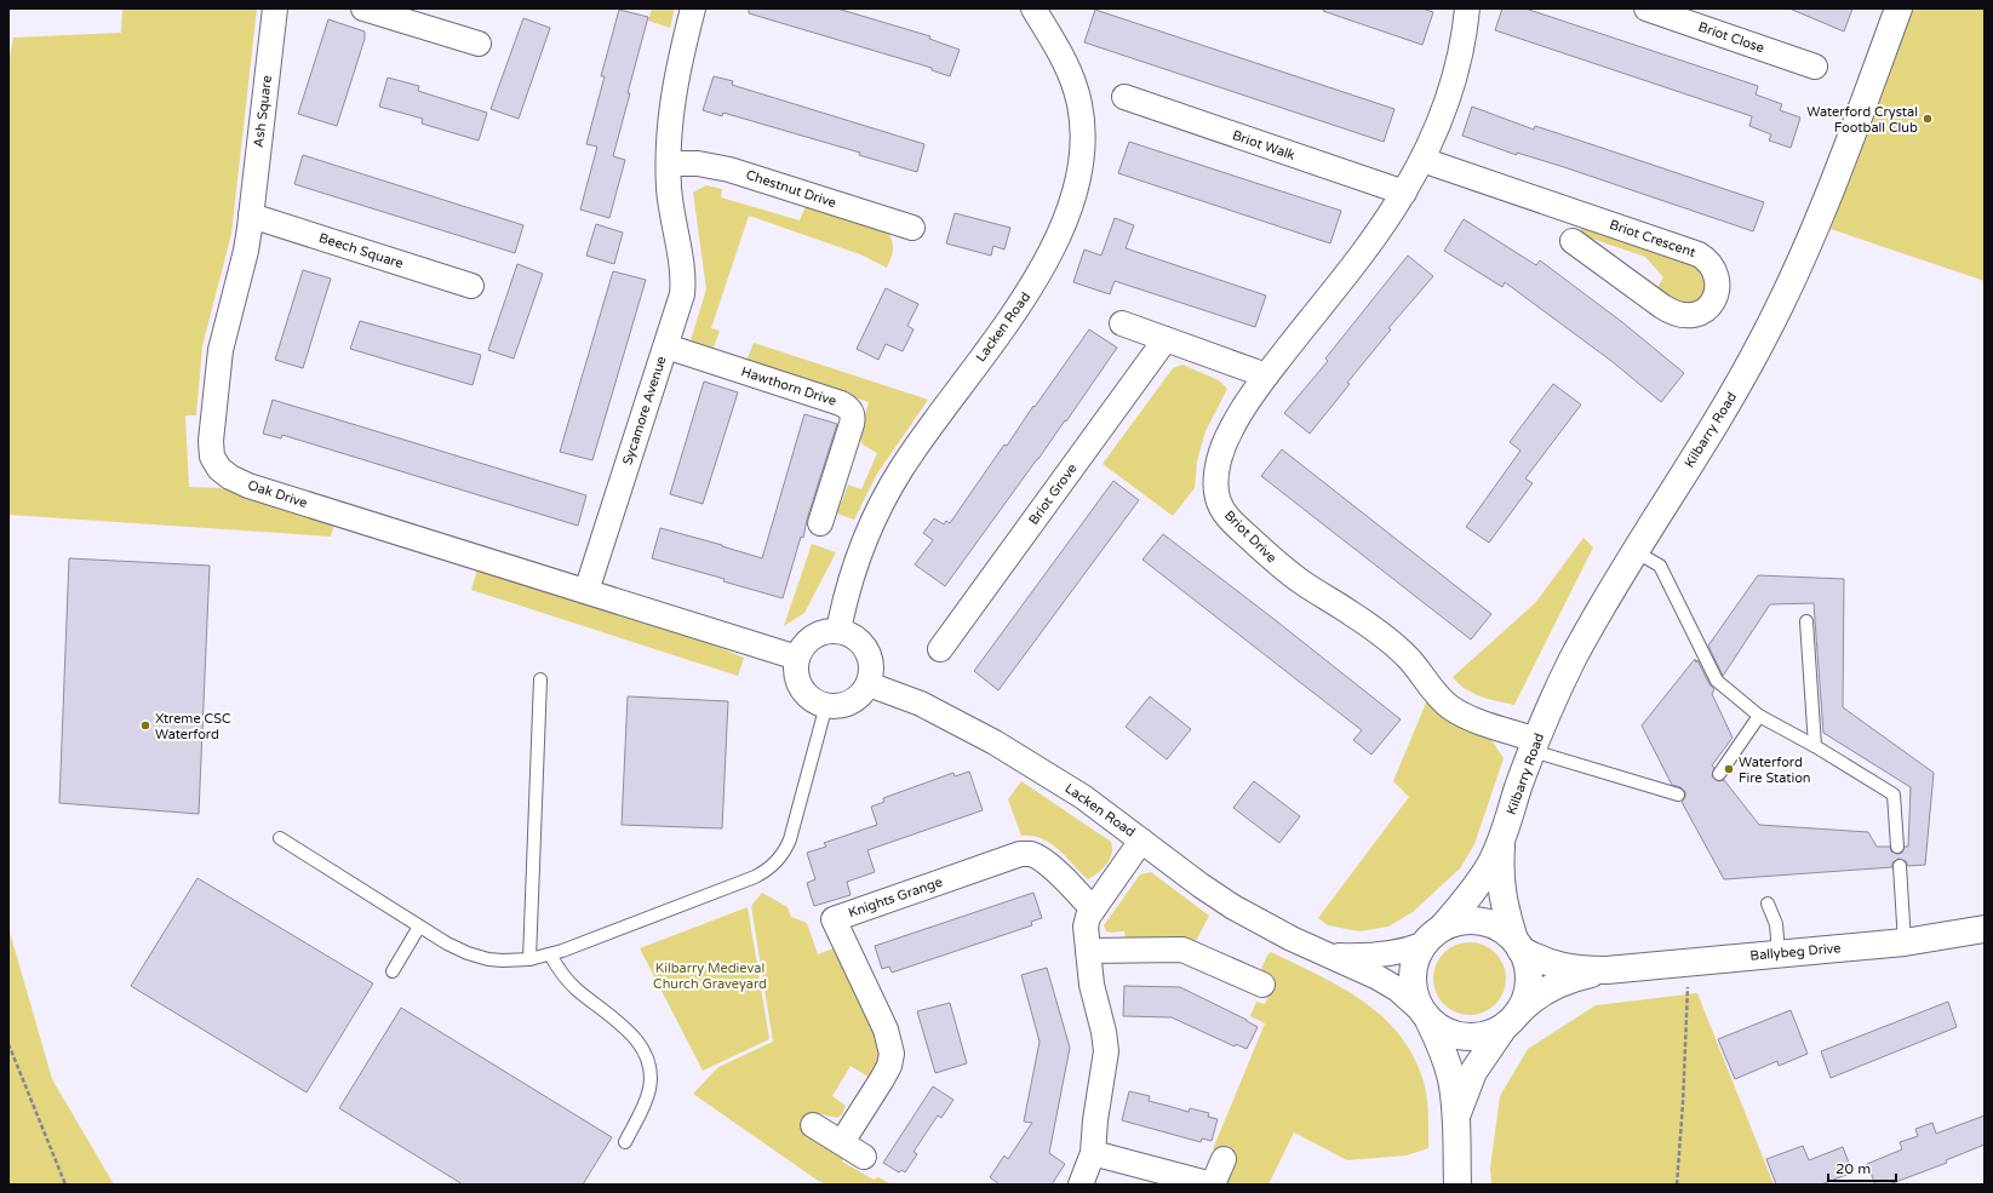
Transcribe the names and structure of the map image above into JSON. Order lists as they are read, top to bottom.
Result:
{
  "streets": {
    "street": [
      "Briot Close",
      "Ash Square",
      "Briot Walk",
      "Chestnut Drive",
      "Briot Crescent",
      "Beech Square",
      "Lacken Road",
      "Hawthorn Drive",
      "Sycamore Avenue",
      "Kilbarry Road",
      "Oak Drive",
      "Briot Grove",
      "Briot Drive",
      "Knights Grange",
      "Ballybeg Drive"
    ]
  },
  "crossings": [
    ["Ash Square", "Beech Square"],
    ["Ash Square", "Oak Drive"],
    ["Briot Walk", "Briot Drive"],
    ["Chestnut Drive", "Sycamore Avenue"],
    ["Briot Crescent", "Briot Drive"],
    ["Beech Square", "Oak Drive"],
    ["Lacken Road", "Kilbarry Road"],
    ["Hawthorn Drive", "Sycamore Avenue"],
    ["Sycamore Avenue", "Oak Drive"],
    ["Kilbarry Road", "Briot Drive"]
  ],
  "parks": ["Kilbarry Medieval Church Graveyard"],
  "places": ["Waterford Crystal Football Club", "Xtreme CSC Waterford", "Waterford Fire Station"],
  "scale_bar": "20 m"
}
